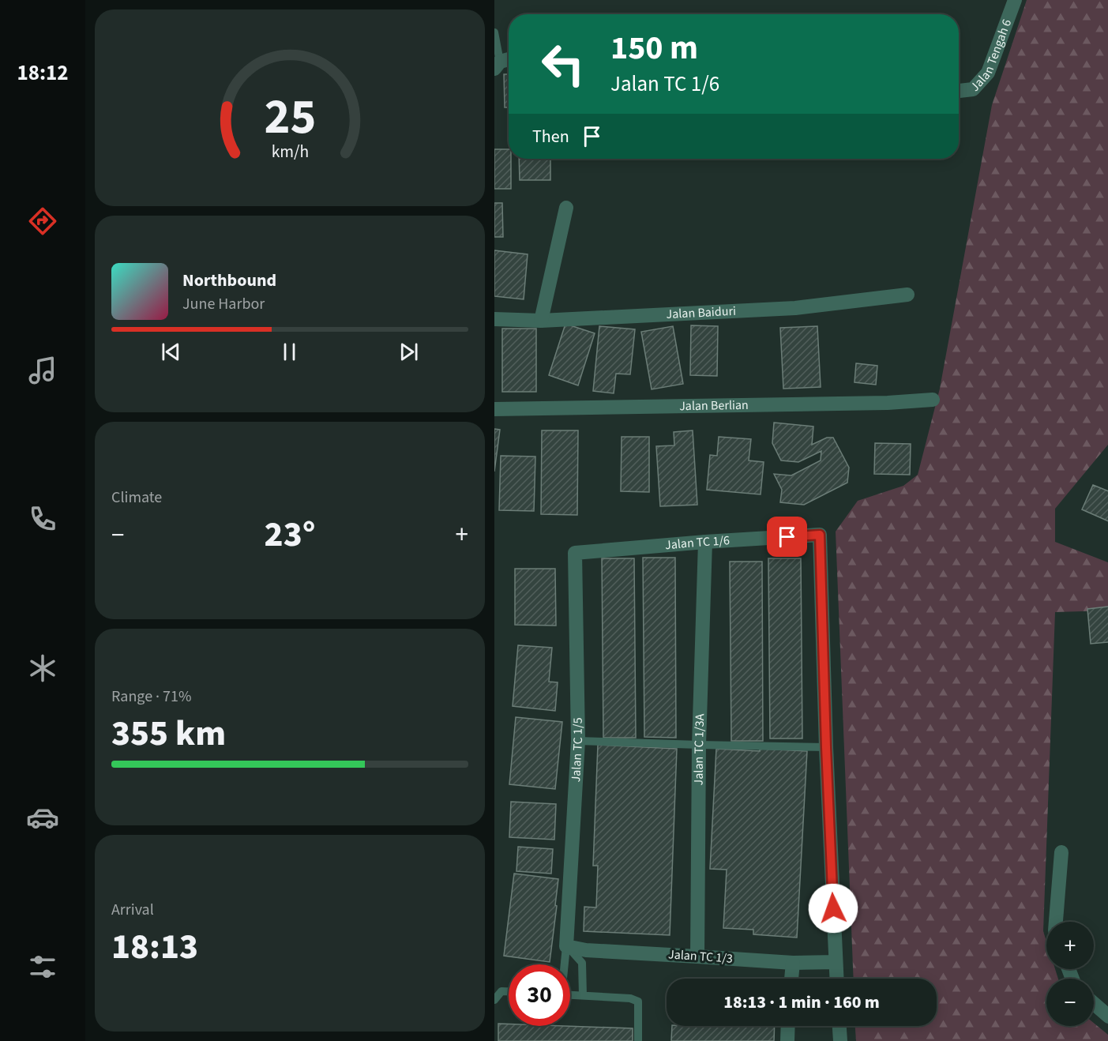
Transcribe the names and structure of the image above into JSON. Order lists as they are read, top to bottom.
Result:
{
  "streets": {
    "street": [
      "Jalan Tengah 6",
      "Jalan Baiduri",
      "Jalan Berlian",
      "Jalan TC 1/6",
      "Jalan TC 1/3A",
      "Jalan TC 1/5",
      "Jalan TC 1/3"
    ]
  },
  "crossings": [
    ["Jalan TC 1/6", "Jalan TC 1/3A"],
    ["Jalan TC 1/6", "Jalan TC 1/5"],
    ["Jalan TC 1/3A", "Jalan TC 1/3"],
    ["Jalan TC 1/5", "Jalan TC 1/3"]
  ],
  "page": {
    "tabs": "18:12",
    "turn": ["150 m", "Jalan TC 1/6"],
    "then": "Then",
    "song": ["Northbound", "June Harbor"],
    "tile": [
      "Climate",
      ["Range · 71%", "355 km"],
      ["Arrival", "18:13"]
    ],
    "heat": ["−", "23°", "+"],
    "map_buttons": ["+", "−"],
    "limit": "30",
    "trip": "18:13 · 1 min · 160 m",
    "gauge": ["25", "km/h"]
  }
}
